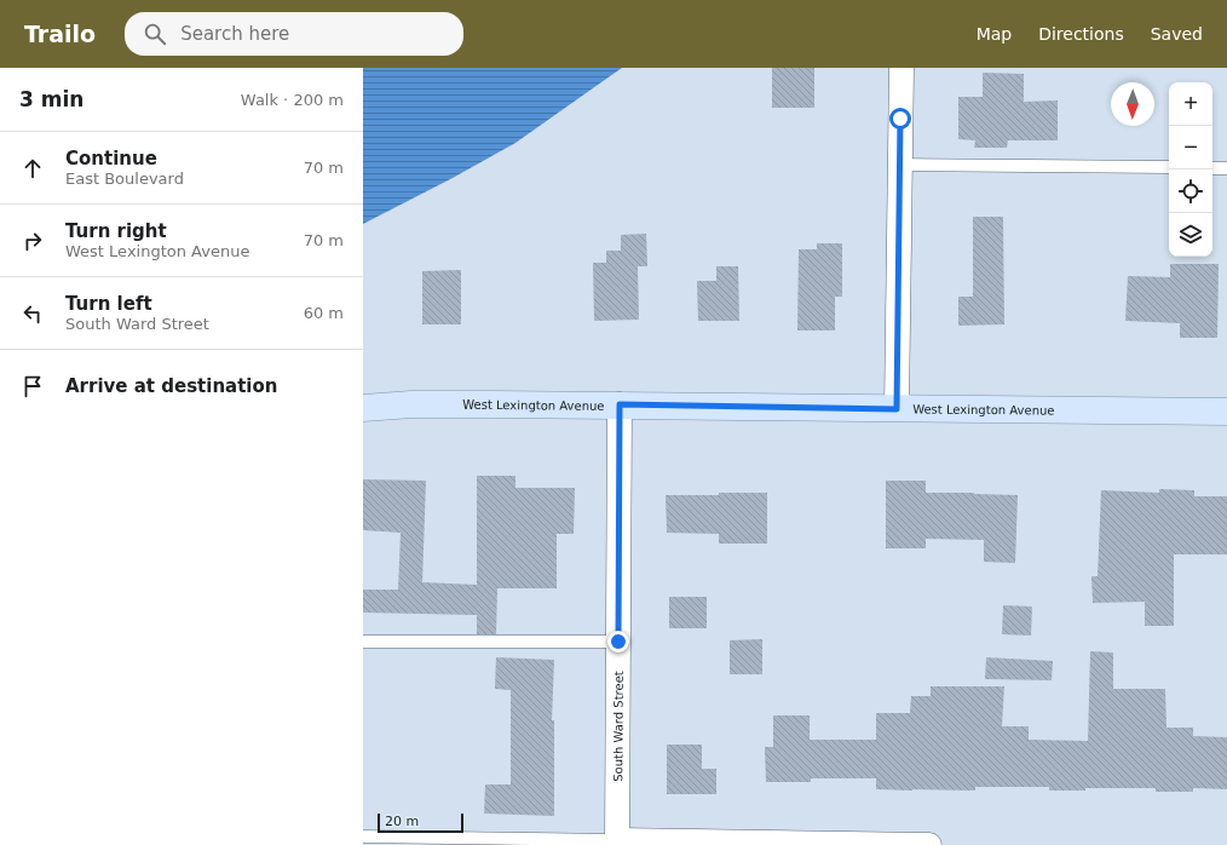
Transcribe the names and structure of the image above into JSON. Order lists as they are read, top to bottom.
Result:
{
  "streets": {
    "main road": ["West Lexington Avenue"],
    "street": ["South Ward Street"]
  },
  "crossings": [
    ["West Lexington Avenue", "South Ward Street"]
  ],
  "scale_bar": "20 m",
  "north": "bottom",
  "page": {
    "header": "Trailo",
    "search": "Search here",
    "nav": ["Map", "Directions", "Saved"],
    "heading": ["3 min", "Walk · 200 m"],
    "map_buttons": ["+", "−"],
    "list": [
      ["Continue", "East Boulevard", "70 m"],
      ["Turn right", "West Lexington Avenue", "70 m"],
      ["Turn left", "South Ward Street", "60 m"],
      "Arrive at destination"
    ],
    "scale": "20 m"
  }
}
